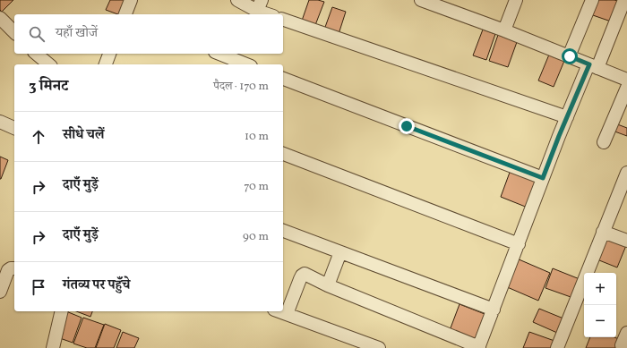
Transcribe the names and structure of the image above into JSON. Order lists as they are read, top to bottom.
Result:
{
  "page": {
    "search": "यहाँ खोजें",
    "heading": ["3 मिनट", "पैदल · 170 m"],
    "list": [
      ["सीधे चलें", "10 m"],
      ["दाएँ मुड़ें", "70 m"],
      ["दाएँ मुड़ें", "90 m"],
      "गंतव्य पर पहुँचे"
    ],
    "map_buttons": ["+", "−"]
  }
}
